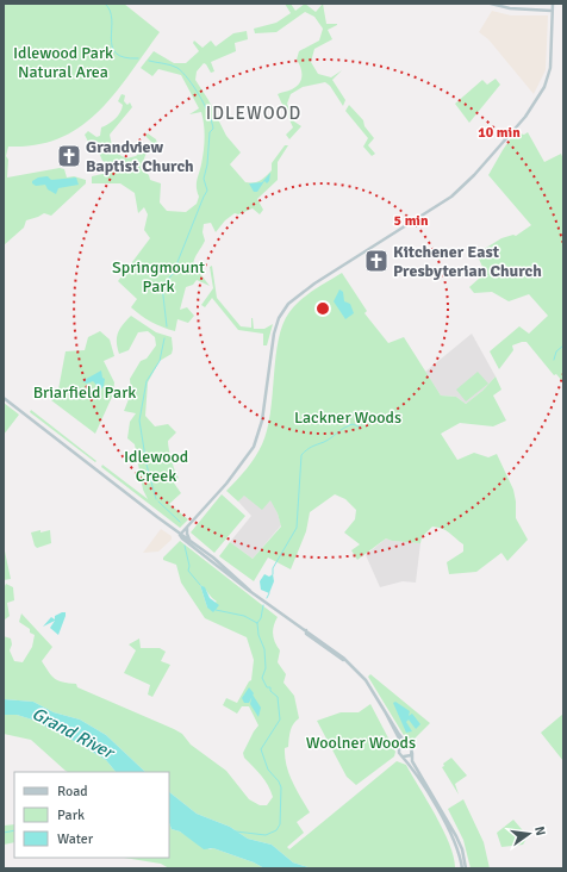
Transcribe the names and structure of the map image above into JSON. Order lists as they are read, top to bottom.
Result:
{
  "districts": ["IDLEWOOD"],
  "water": ["Grand River"],
  "parks": [
    "Idlewood Park Natural Area",
    "Springmount Park",
    "Briarfield Park",
    "Lackner Woods",
    "Idlewood Creek",
    "Woolner Woods"
  ],
  "places": {
    "church": ["Grandview Baptist Church", "Kitchener East Presbyterian Church"]
  },
  "legend": ["Road", "Park", "Water"],
  "north": "right",
  "rings": ["10 min", "5 min"]
}
